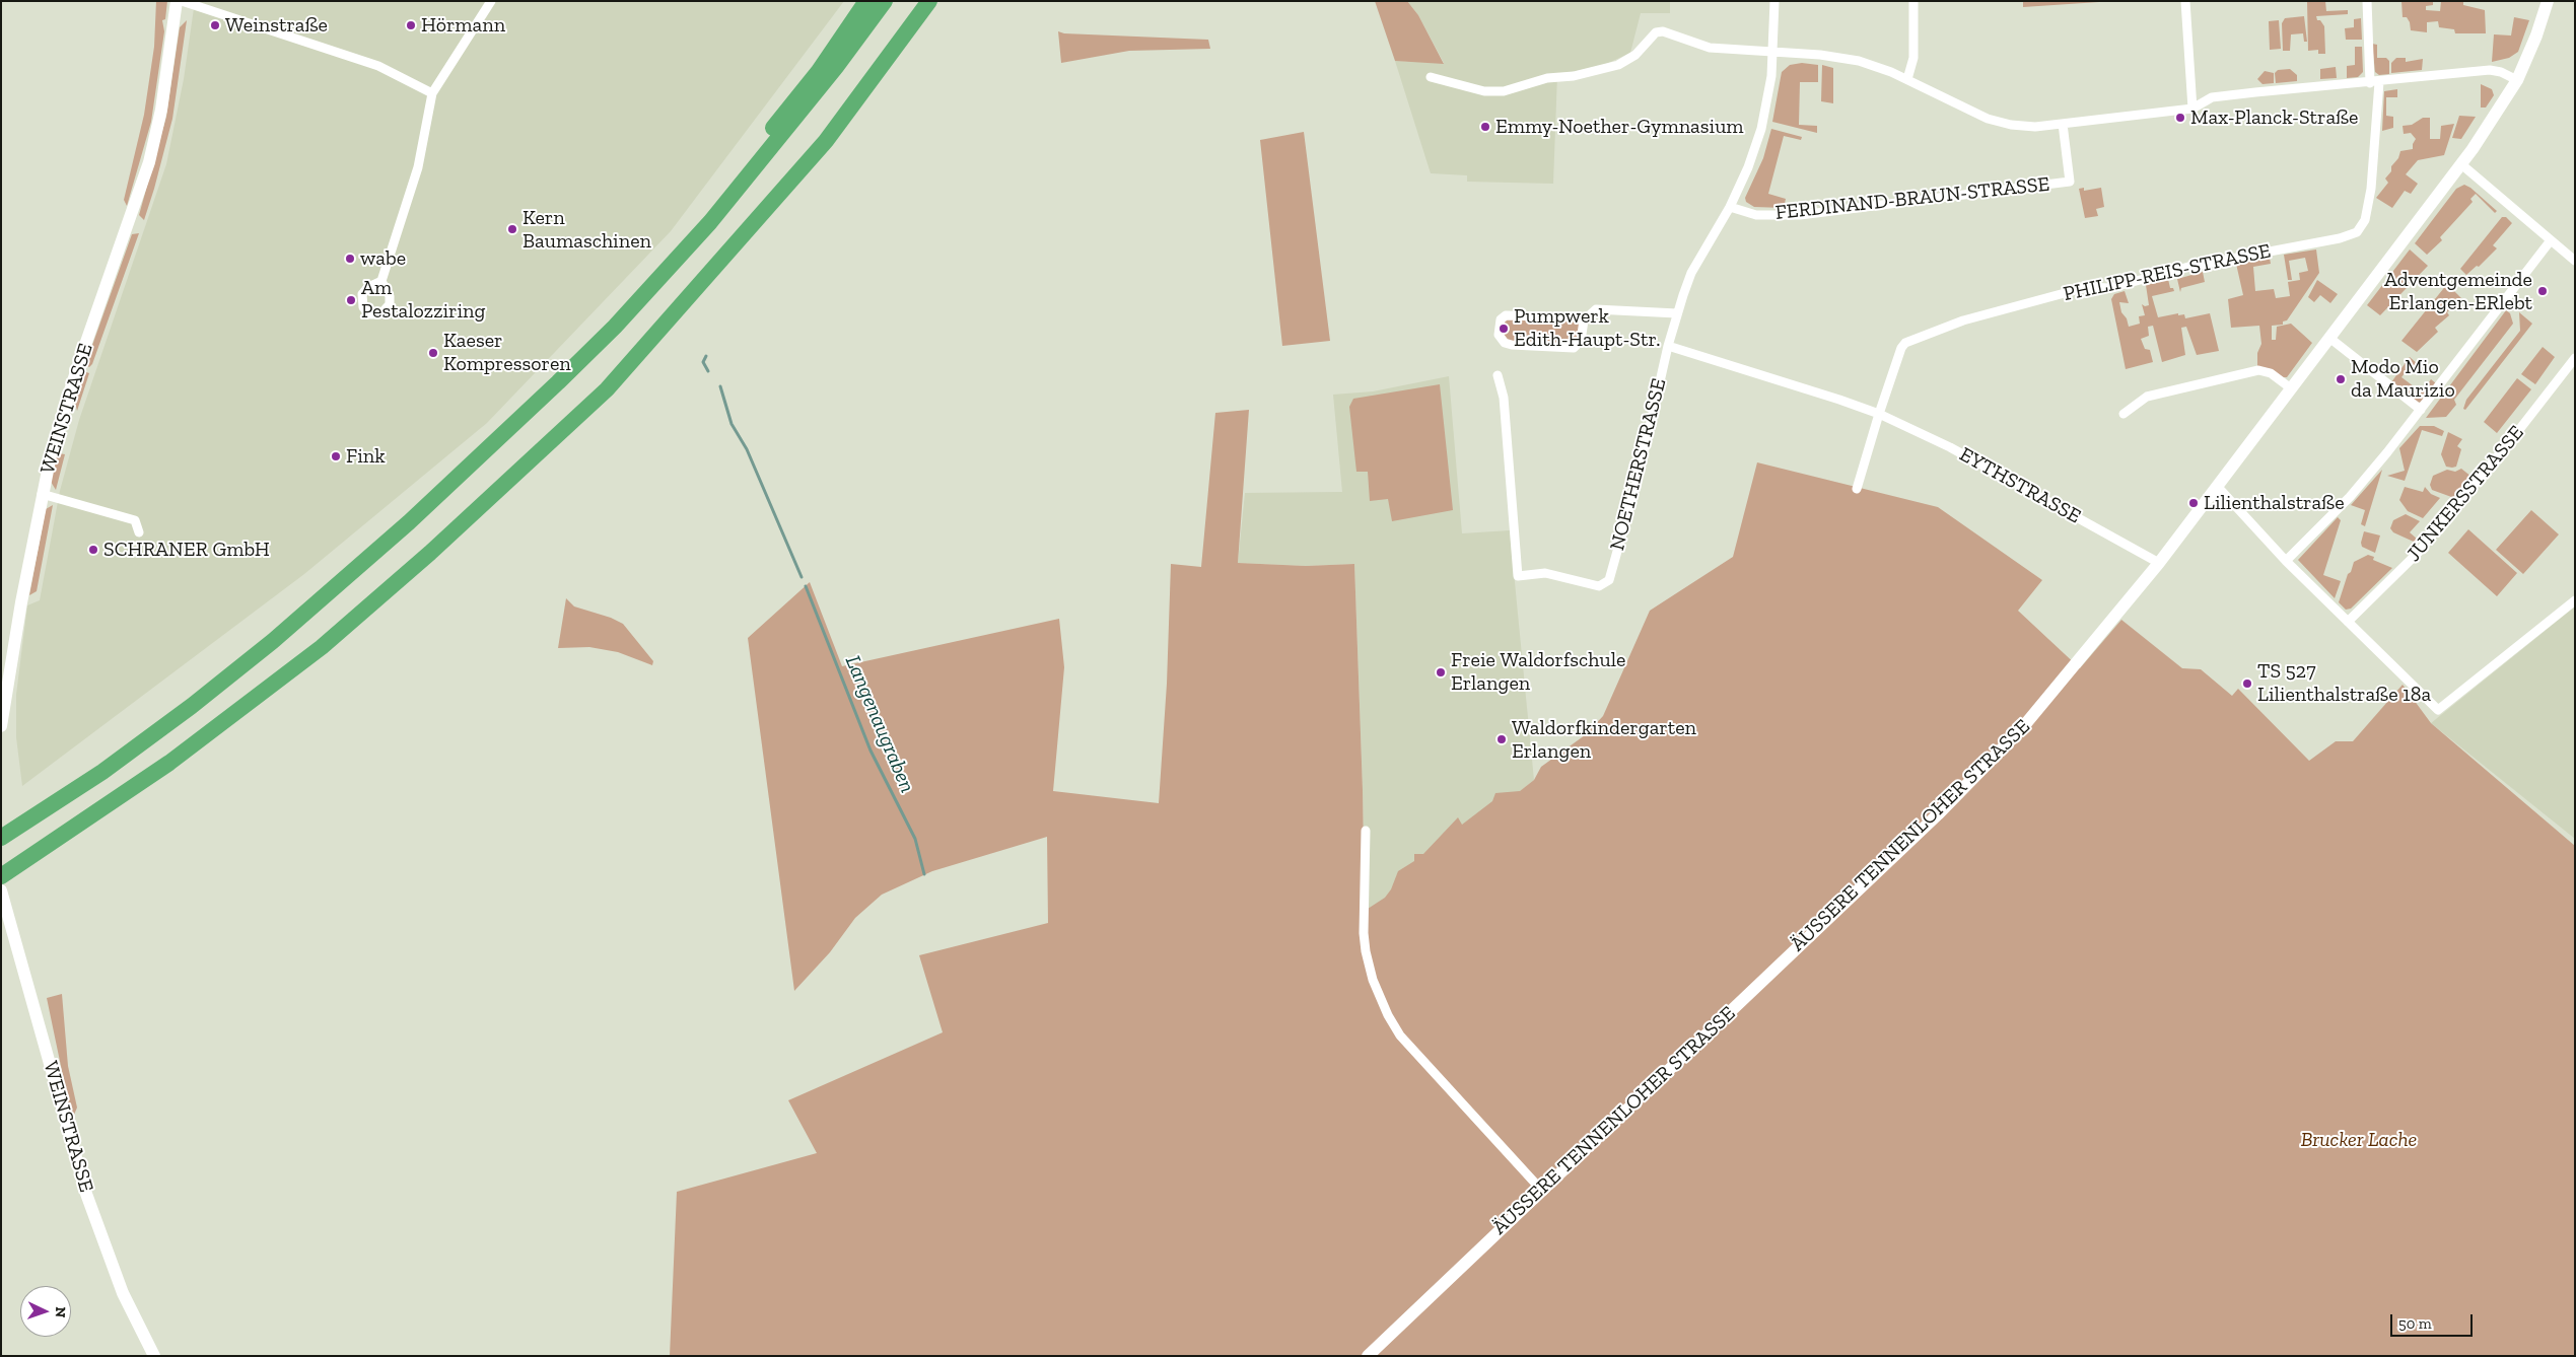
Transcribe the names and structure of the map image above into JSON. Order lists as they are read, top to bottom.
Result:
{
  "streets": {
    "street": [
      "FERDINAND-BRAUN-STRASSE",
      "PHILIPP-REIS-STRASSE",
      "WEINSTRASSE",
      "NOETHERSTRASSE",
      "EYTHSTRASSE",
      "JUNKERSSTRASSE",
      "ÄUSSERE TENNENLOHER STRASSE"
    ]
  },
  "crossings": [
    ["FERDINAND-BRAUN-STRASSE", "NOETHERSTRASSE"],
    ["PHILIPP-REIS-STRASSE", "EYTHSTRASSE"],
    ["NOETHERSTRASSE", "EYTHSTRASSE"],
    ["EYTHSTRASSE", "ÄUSSERE TENNENLOHER STRASSE"]
  ],
  "water": ["Langenaugraben"],
  "parks": ["Brucker Lache"],
  "places": [
    "Weinstraße",
    "Hörmann",
    "Max-Planck-Straße",
    "Emmy-Noether-Gymnasium",
    "Kern Baumaschinen",
    "wabe",
    "Adventgemeinde Erlangen-ERlebt",
    "Am Pestalozziring",
    "Pumpwerk Edith-Haupt-Str.",
    "Kaeser Kompressoren",
    "Modo Mio da Maurizio",
    "Fink",
    "Lilienthalstraße",
    "SCHRANER GmbH",
    "Freie Waldorfschule Erlangen",
    "TS 527 Lilienthalstraße 18a",
    "Waldorfkindergarten Erlangen"
  ],
  "scale_bar": "50 m",
  "north": "right"
}
